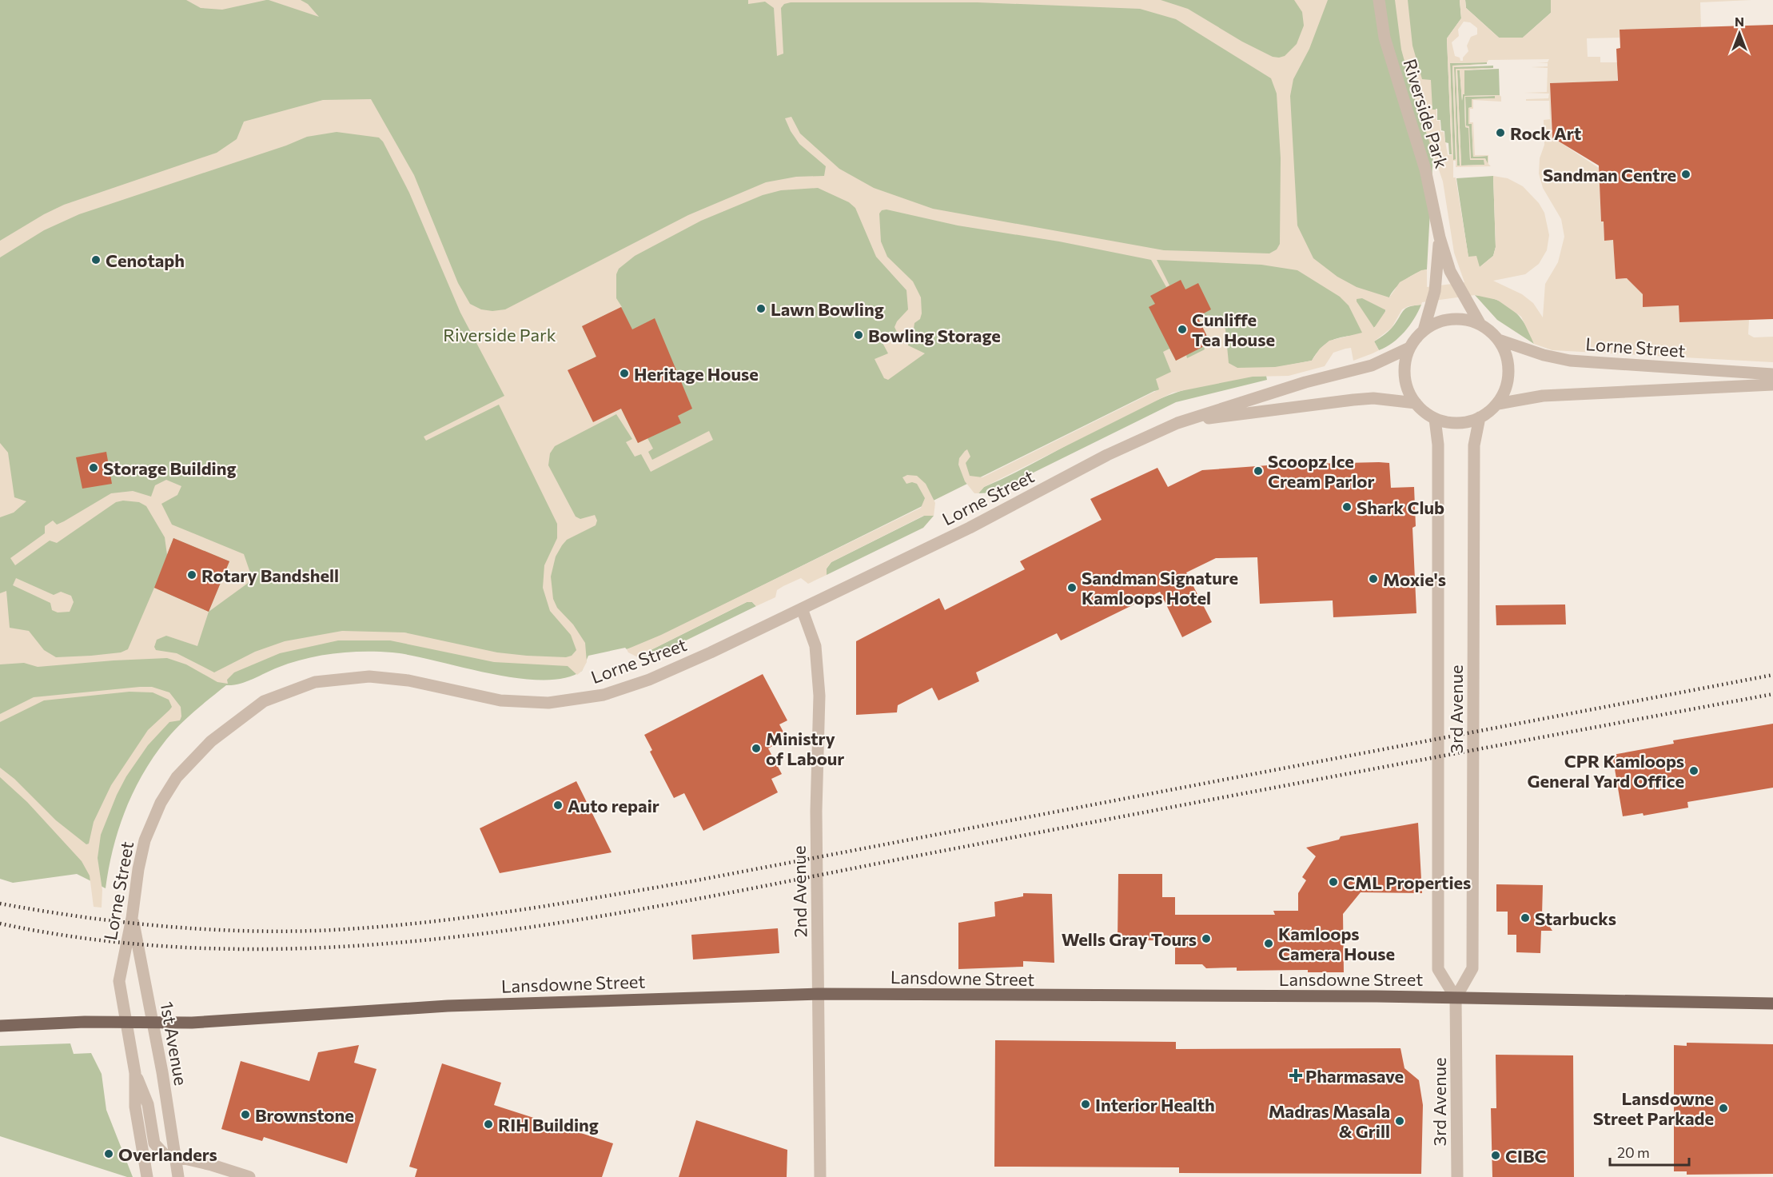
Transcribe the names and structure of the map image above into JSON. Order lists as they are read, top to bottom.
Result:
{
  "streets": {
    "main road": ["Lansdowne Street"],
    "street": [
      "Riverside Park",
      "Lorne Street",
      "3rd Avenue",
      "2nd Avenue",
      "1st Avenue"
    ]
  },
  "crossings": [
    ["Riverside Park", "Lorne Street"],
    ["Riverside Park", "3rd Avenue"],
    ["Lorne Street", "3rd Avenue"],
    ["Lorne Street", "2nd Avenue"],
    ["Lorne Street", "Lansdowne Street"],
    ["Lorne Street", "1st Avenue"],
    ["3rd Avenue", "Lansdowne Street"],
    ["2nd Avenue", "Lansdowne Street"],
    ["Lansdowne Street", "1st Avenue"]
  ],
  "parks": ["Riverside Park"],
  "places": {
    "other": [
      "Rock Art",
      "Sandman Centre",
      "Cenotaph",
      "Lawn Bowling",
      "Cunliffe Tea House",
      "Bowling Storage",
      "Heritage House",
      "Storage Building",
      "Scoopz Ice Cream Parlor",
      "Shark Club",
      "Rotary Bandshell",
      "Moxie's",
      "Sandman Signature Kamloops Hotel",
      "Ministry of Labour",
      "CPR Kamloops General Yard Office",
      "Auto repair",
      "CML Properties",
      "Starbucks",
      "Wells Gray Tours",
      "Kamloops Camera House",
      "Interior Health",
      "Lansdowne Street Parkade",
      "Brownstone",
      "Madras Masala & Grill",
      "RIH Building",
      "Overlanders",
      "CIBC"
    ],
    "health": ["Pharmasave"]
  },
  "scale_bar": "20 m",
  "north": "top"
}
